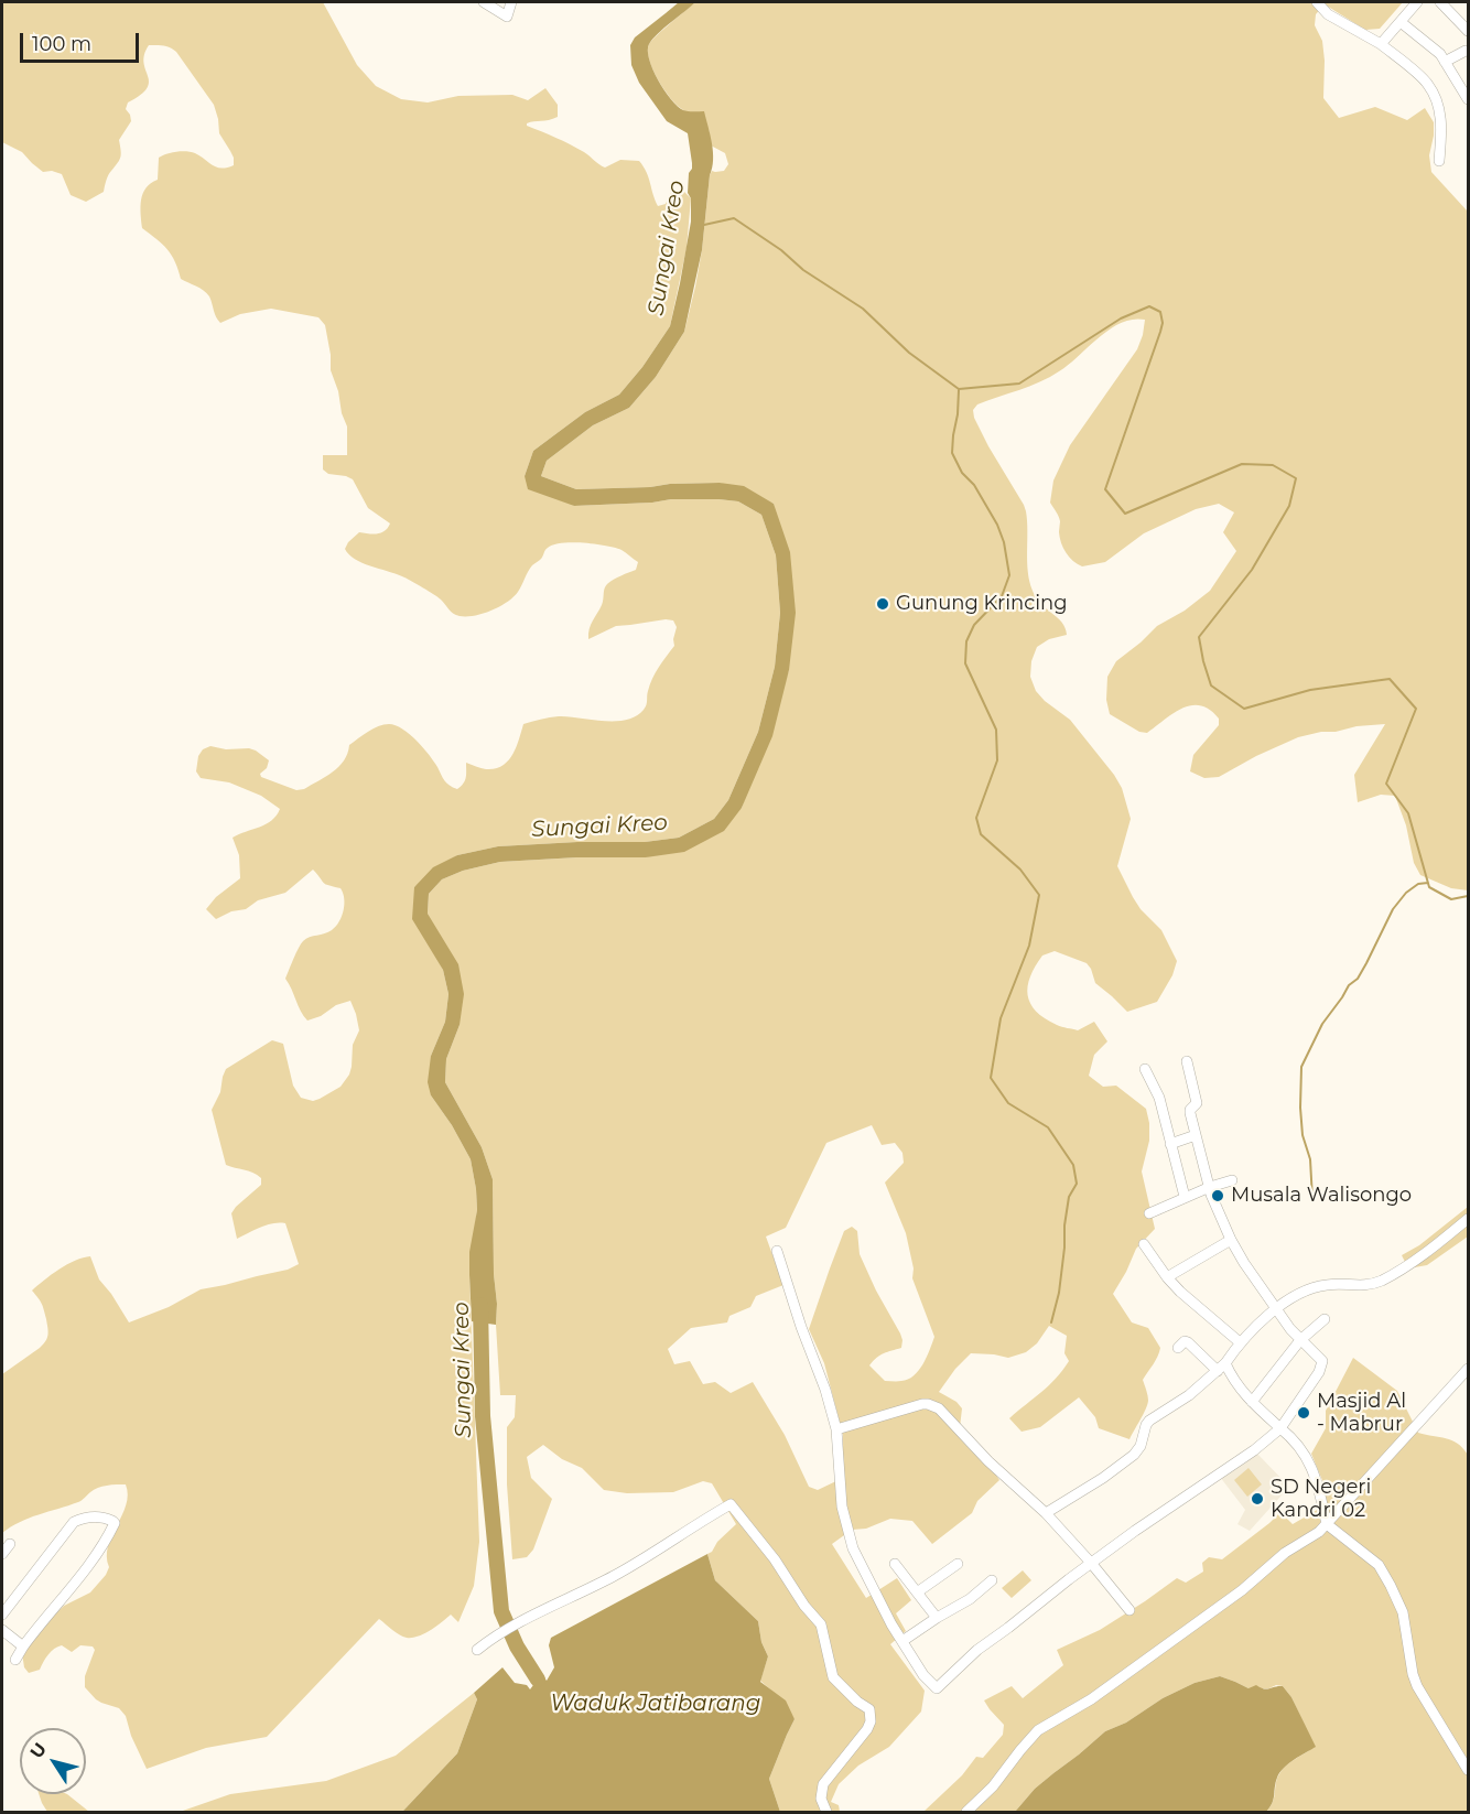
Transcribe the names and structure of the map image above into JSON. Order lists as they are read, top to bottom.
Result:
{
  "water": ["Sungai Kreo", "Waduk Jatibarang"],
  "places": [
    "Gunung Krincing",
    "Musala Walisongo",
    "Masjid Al - Mabrur",
    "SD Negeri Kandri 02"
  ],
  "scale_bar": "100 m",
  "north": "top left"
}
